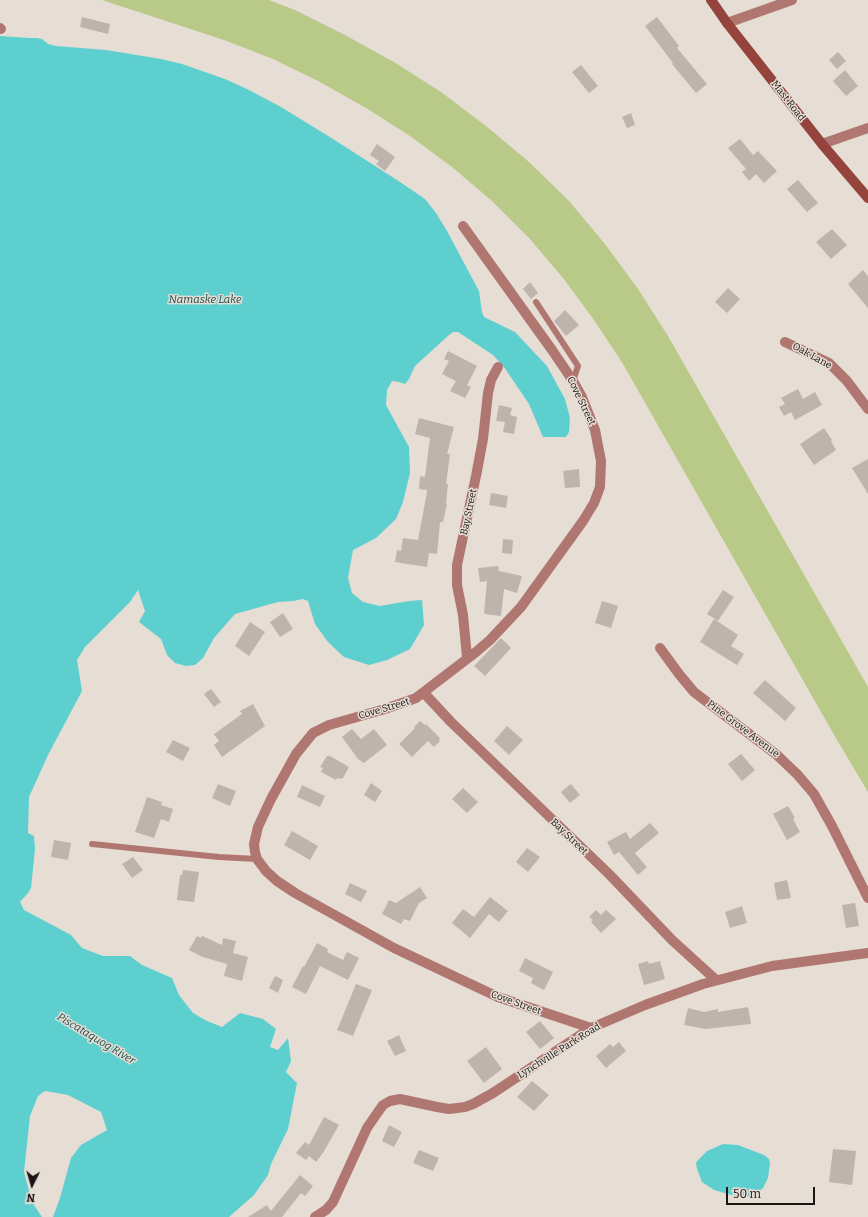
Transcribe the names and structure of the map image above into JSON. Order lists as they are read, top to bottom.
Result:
{
  "streets": {
    "main road": ["Mast Road"],
    "street": [
      "Oak Lane",
      "Cove Street",
      "Bay Street",
      "Pine Grove Avenue",
      "Lynchville Park Road"
    ]
  },
  "crossings": [
    ["Cove Street", "Bay Street"],
    ["Cove Street", "Lynchville Park Road"],
    ["Bay Street", "Lynchville Park Road"]
  ],
  "water": ["Namaske Lake", "Piscataquog River"],
  "scale_bar": "50 m",
  "north": "bottom"
}
